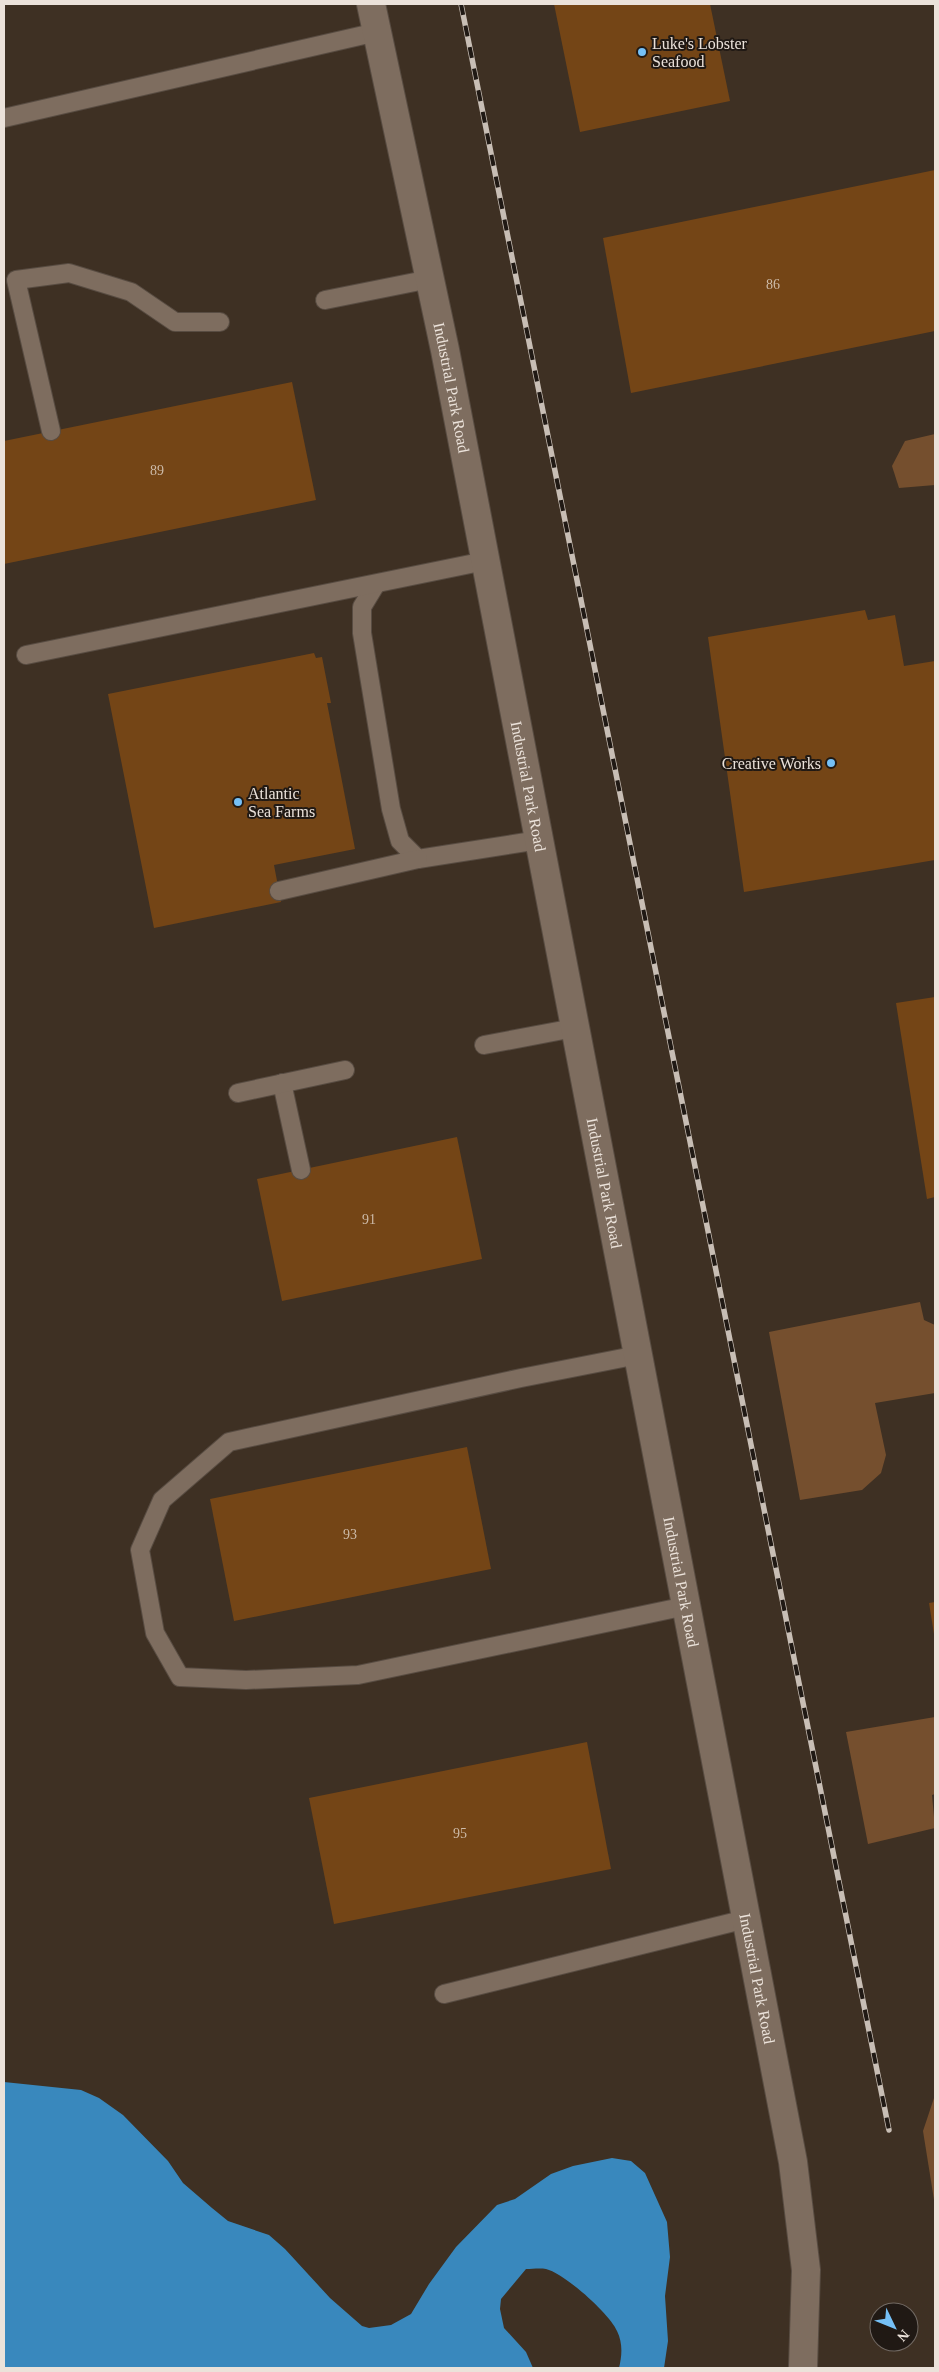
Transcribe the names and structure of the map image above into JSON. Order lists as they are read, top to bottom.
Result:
{
  "streets": {
    "street": ["Industrial Park Road"]
  },
  "places": ["Luke's Lobster Seafood", "Creative Works", "Atlantic Sea Farms"],
  "house_numbers": [
    "86",
    "89",
    "91",
    "93",
    "95"
  ],
  "north": "bottom right"
}
